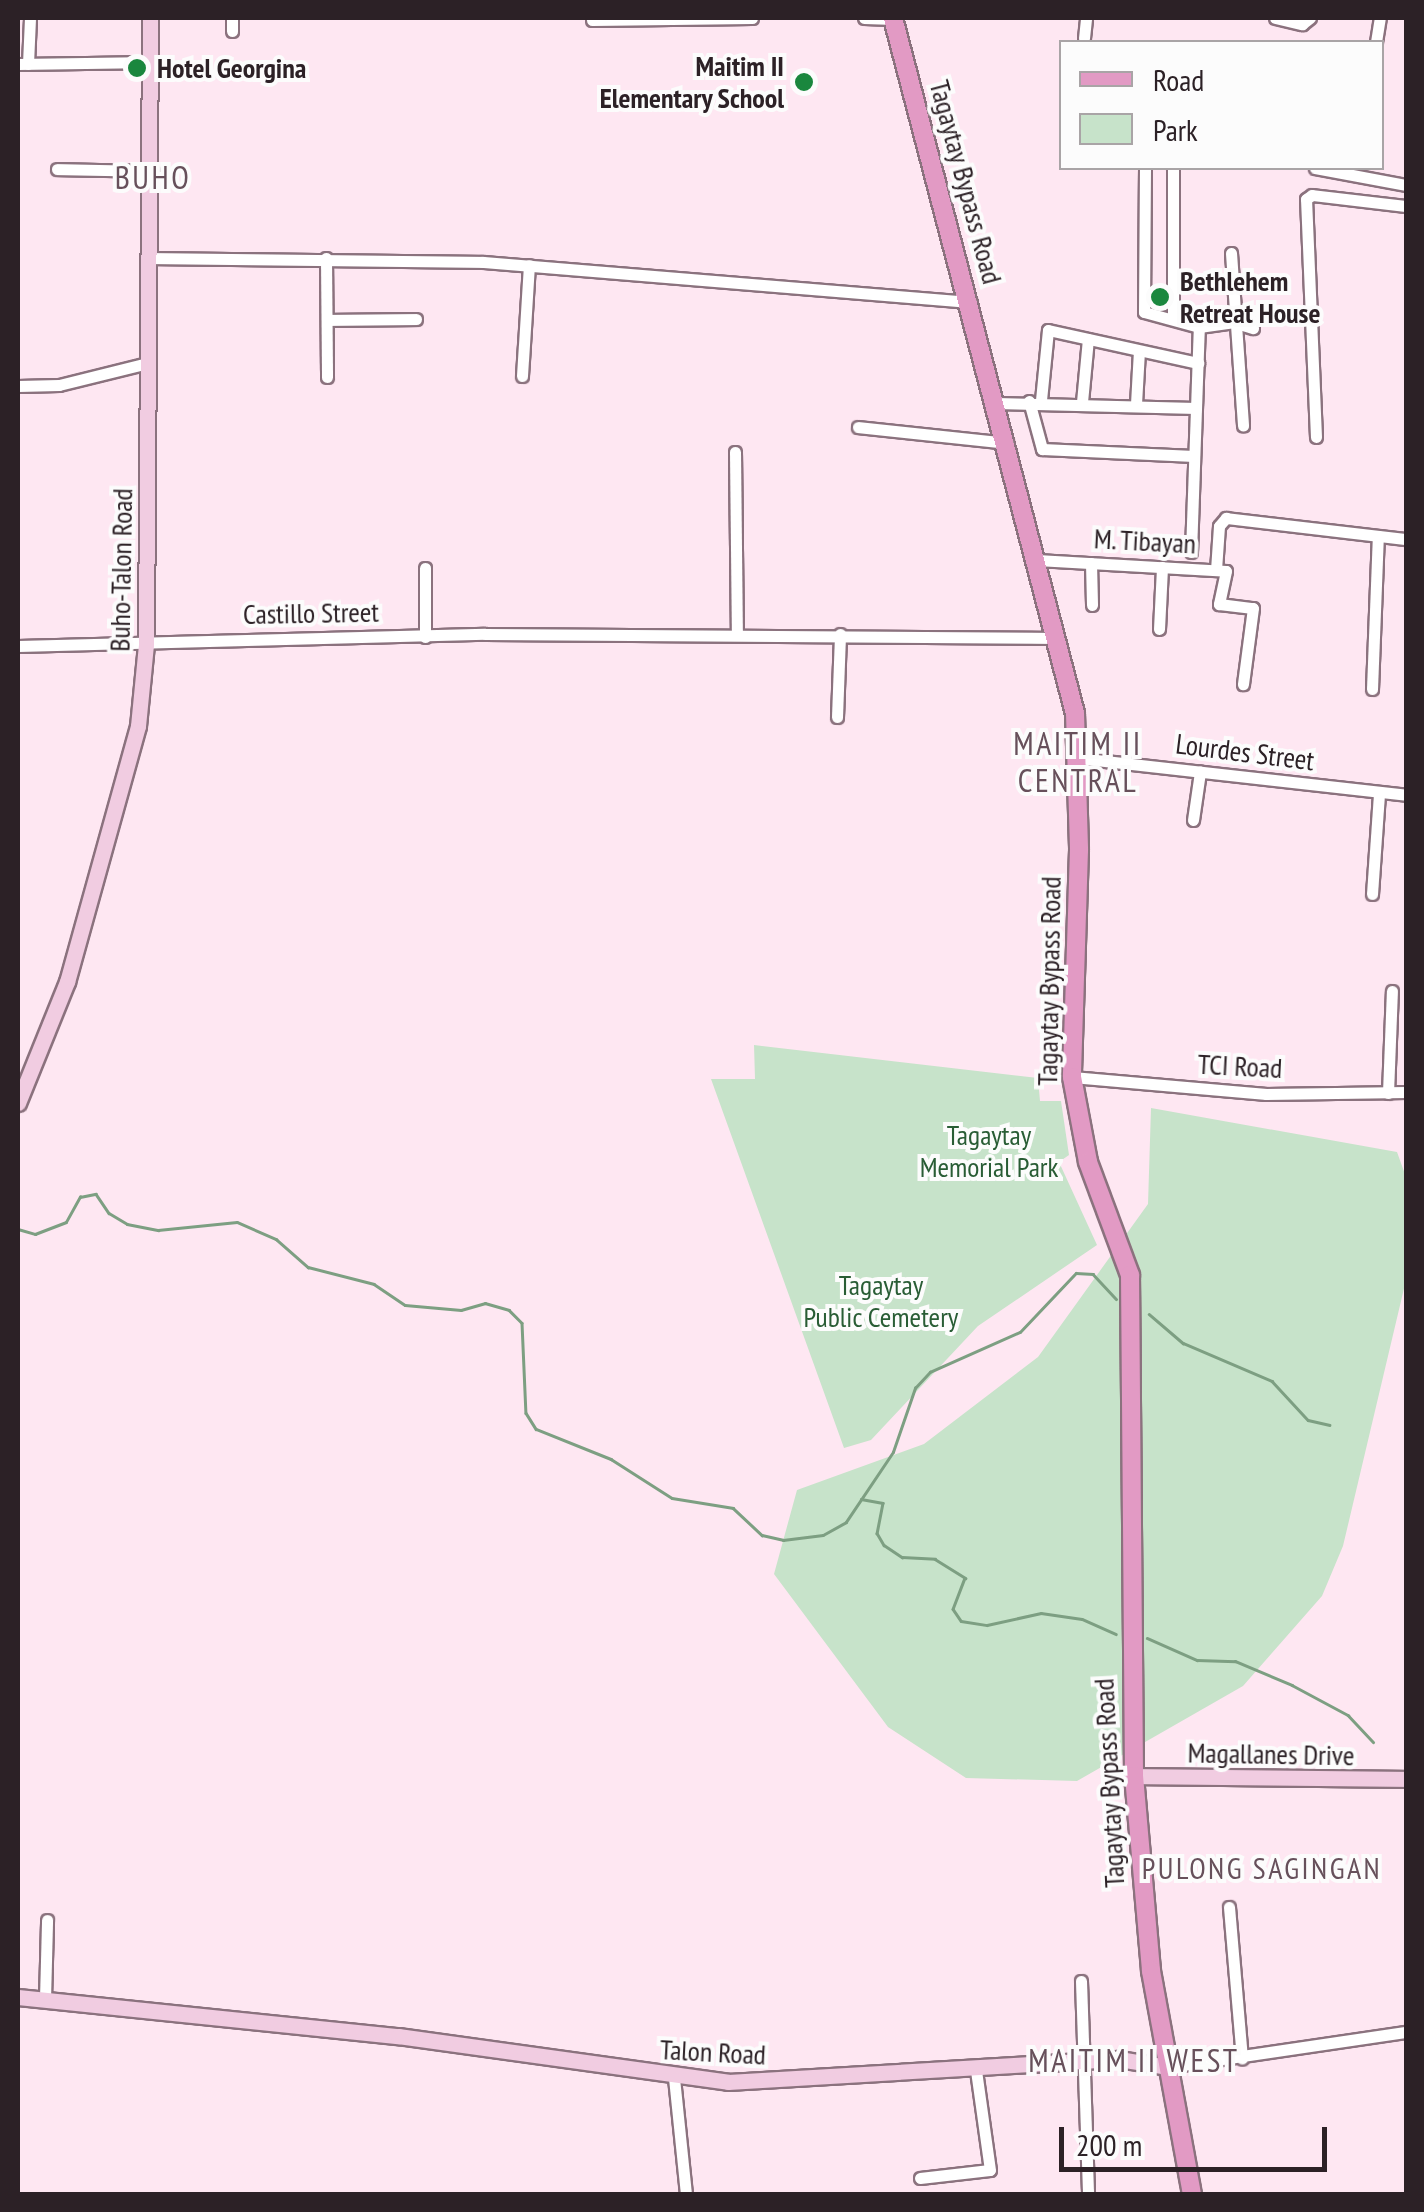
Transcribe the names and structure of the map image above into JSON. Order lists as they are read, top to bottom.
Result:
{
  "streets": {
    "main road": ["Tagaytay Bypass Road"],
    "street": [
      "M. Tibayan",
      "Buho-Talon Road",
      "Castillo Street",
      "Lourdes Street",
      "TCI Road",
      "Magallanes Drive",
      "Talon Road"
    ]
  },
  "crossings": [
    ["Tagaytay Bypass Road", "M. Tibayan"],
    ["Tagaytay Bypass Road", "Castillo Street"],
    ["Tagaytay Bypass Road", "Lourdes Street"],
    ["Tagaytay Bypass Road", "TCI Road"],
    ["Tagaytay Bypass Road", "Magallanes Drive"],
    ["Tagaytay Bypass Road", "Talon Road"],
    ["Buho-Talon Road", "Castillo Street"]
  ],
  "districts": [
    "BUHO",
    "MAITIM II CENTRAL",
    "PULONG SAGINGAN",
    "MAITIM II WEST"
  ],
  "parks": ["Tagaytay Memorial Park", "Tagaytay Public Cemetery"],
  "places": ["Hotel Georgina", "Maitim II Elementary School", "Bethlehem Retreat House"],
  "legend": ["Road", "Park"],
  "scale_bar": "200 m"
}
